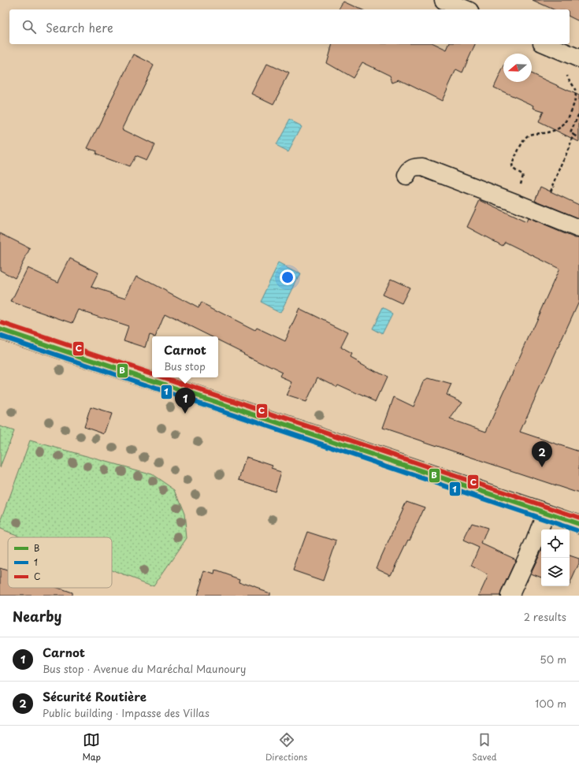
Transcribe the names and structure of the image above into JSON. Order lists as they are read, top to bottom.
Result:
{
  "lines": ["transit line C", "transit line B", "transit line 1"],
  "legend": ["B", "1", "C"],
  "north": "left",
  "page": {
    "search": "Search here",
    "popup": ["Carnot", "Bus stop"],
    "pins": ["1", "2"],
    "heading": ["Nearby", "2 results"],
    "list": [
      {
        "mark": "1",
        "name": "Carnot",
        "note": "Bus stop · Avenue du Maréchal Maunoury",
        "value": "50 m"
      },
      {
        "mark": "2",
        "name": "Sécurité Routière",
        "note": "Public building · Impasse des Villas",
        "value": "100 m"
      }
    ],
    "nav": ["Map", "Directions", "Saved"]
  }
}
